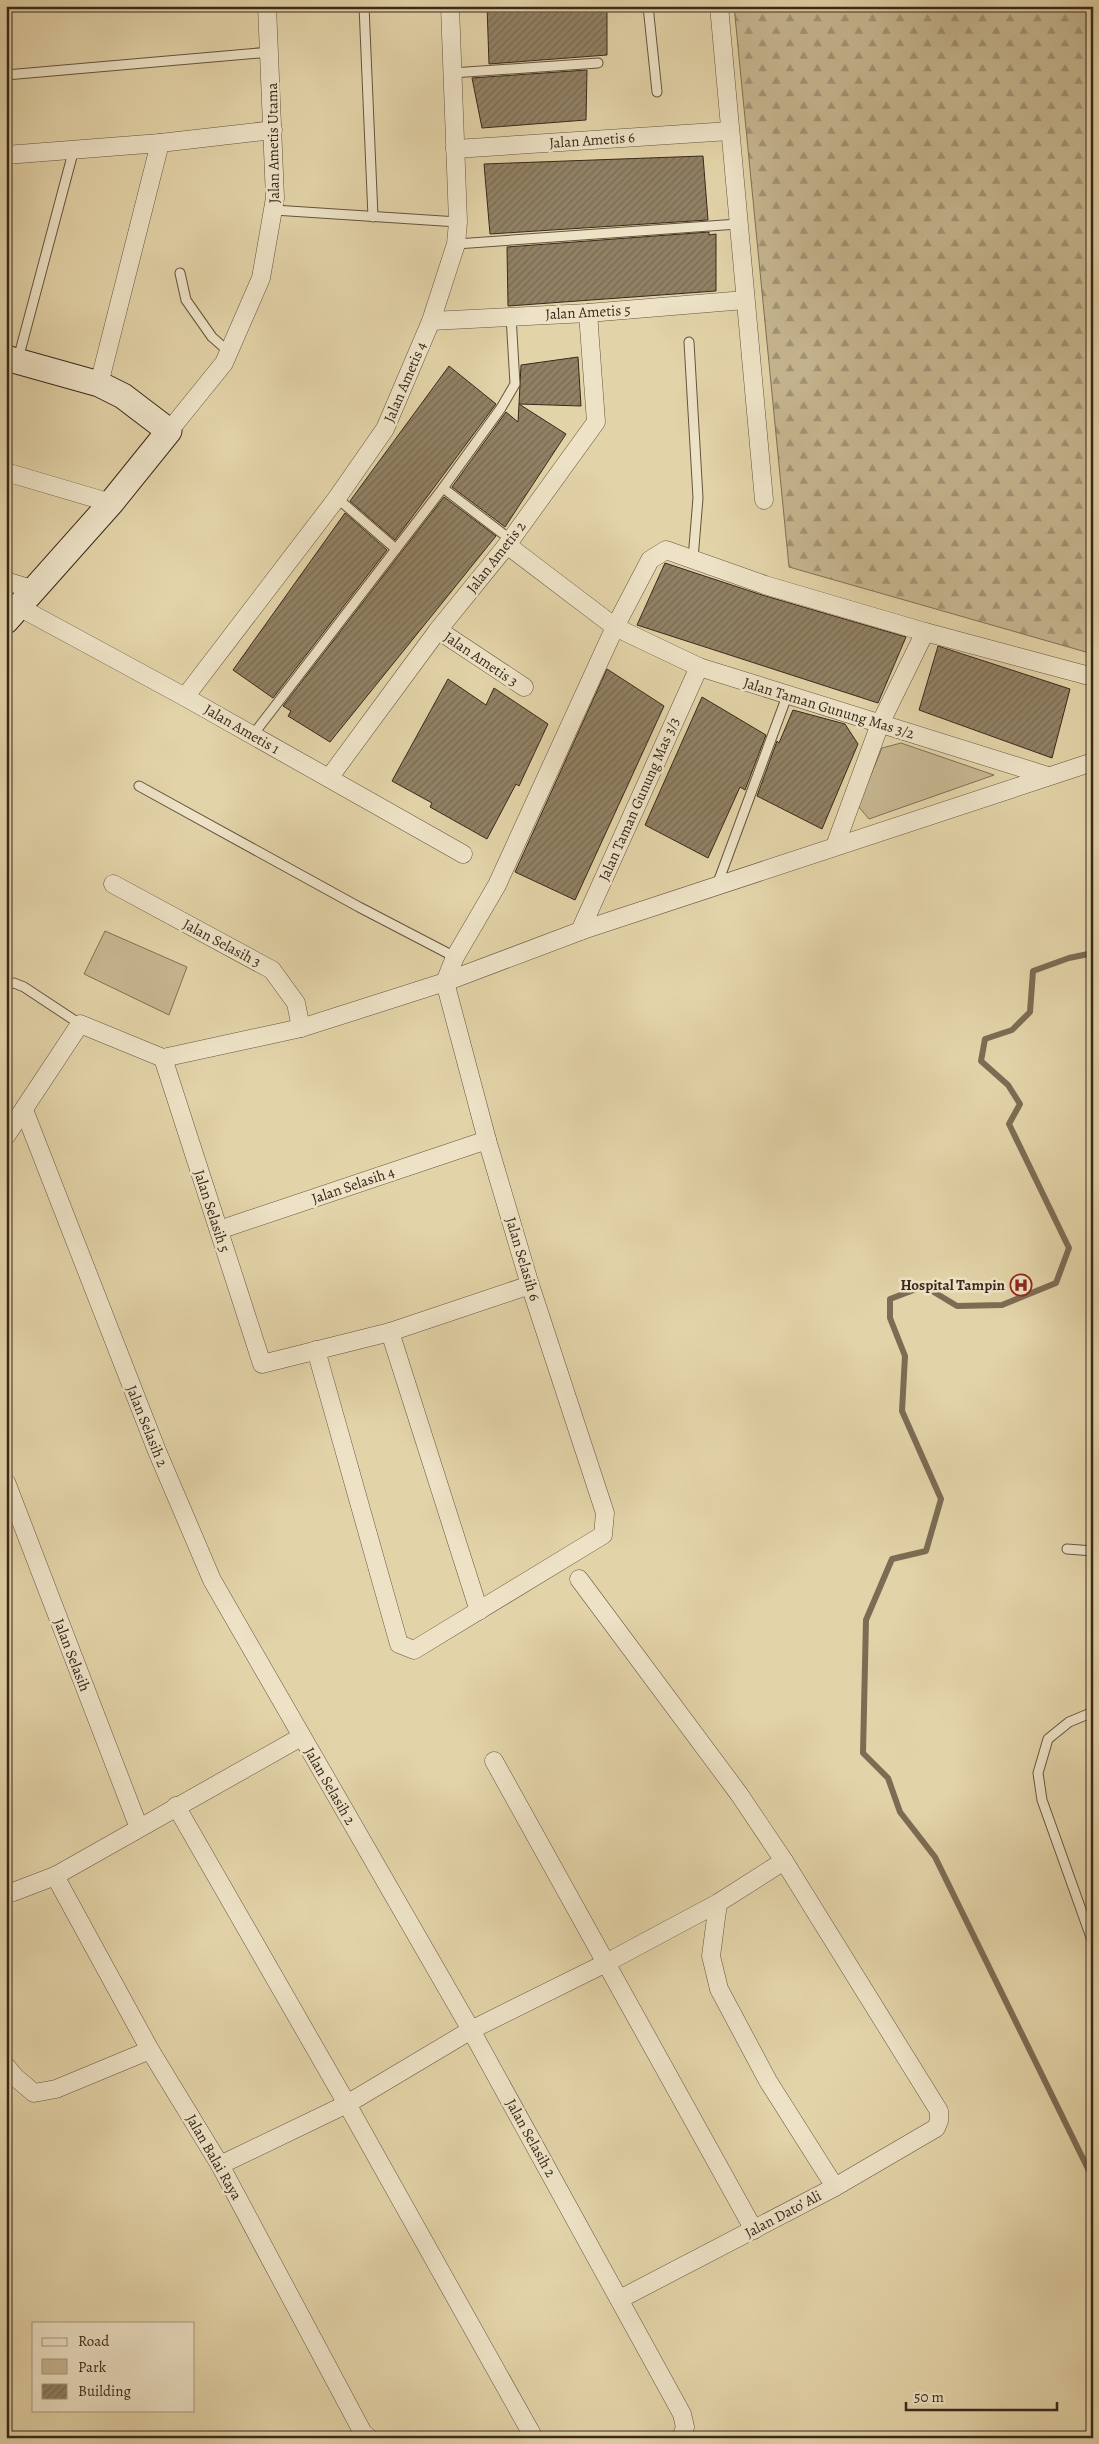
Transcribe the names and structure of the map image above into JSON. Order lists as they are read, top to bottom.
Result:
{
  "streets": {
    "street": [
      "Jalan Ametis 6",
      "Jalan Ametis Utama",
      "Jalan Ametis 5",
      "Jalan Ametis 4",
      "Jalan Ametis 2",
      "Jalan Ametis 3",
      "Jalan Taman Gunung Mas 3/2",
      "Jalan Ametis 1",
      "Jalan Taman Gunung Mas 3/3",
      "Jalan Selasih 3",
      "Jalan Selasih 4",
      "Jalan Selasih 5",
      "Jalan Selasih 6",
      "Jalan Selasih 2",
      "Jalan Selasih",
      "Jalan Balai Raya",
      "Jalan Dato’ Ali"
    ]
  },
  "crossings": [
    ["Jalan Ametis 6", "Jalan Ametis 4"],
    ["Jalan Ametis 5", "Jalan Ametis 4"],
    ["Jalan Ametis 5", "Jalan Ametis 2"],
    ["Jalan Ametis 4", "Jalan Ametis 1"],
    ["Jalan Ametis 2", "Jalan Ametis 3"],
    ["Jalan Ametis 2", "Jalan Taman Gunung Mas 3/2"],
    ["Jalan Ametis 2", "Jalan Ametis 1"],
    ["Jalan Taman Gunung Mas 3/2", "Jalan Taman Gunung Mas 3/3"],
    ["Jalan Selasih 4", "Jalan Selasih 5"],
    ["Jalan Selasih 4", "Jalan Selasih 6"],
    ["Jalan Selasih 2", "Jalan Dato’ Ali"]
  ],
  "places": {
    "hospital": ["Hospital Tampin"]
  },
  "legend": ["Road", "Park", "Building"],
  "scale_bar": "50 m"
}
